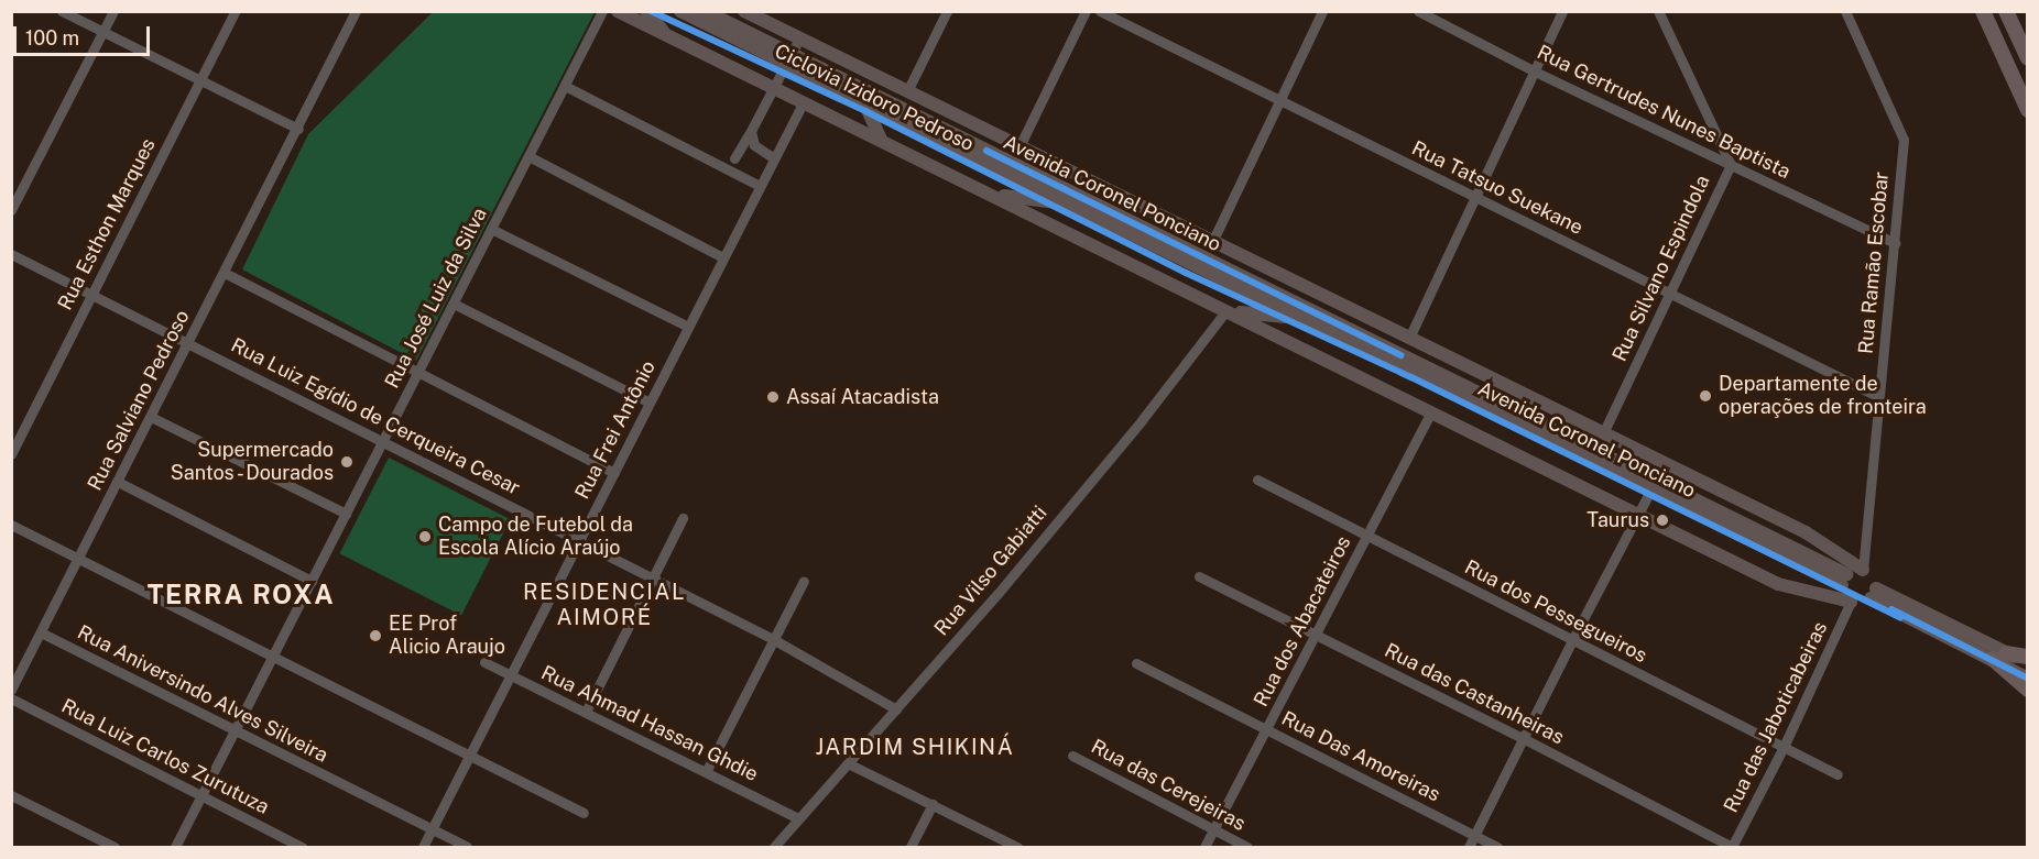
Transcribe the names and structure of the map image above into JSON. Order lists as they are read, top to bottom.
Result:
{
  "streets": {
    "main road": ["Avenida Coronel Ponciano"],
    "street": [
      "Rua Gertrudes Nunes Baptista",
      "Rua Tatsuo Suekane",
      "Rua Esthon Marques",
      "Rua Ramão Escobar",
      "Rua Silvano Espindola",
      "Rua José Luiz da Silva",
      "Rua Salviano Pedroso",
      "Rua Luiz Egídio de Cerqueira Cesar",
      "Rua Frei Antônio",
      "Rua Vilso Gabiatti",
      "Rua dos Pessegueiros",
      "Rua dos Abacateiros",
      "Rua Aniversindo Alves Silveira",
      "Rua das Castanheiras",
      "Rua das Jaboticabeiras",
      "Rua Ahmad Hassan Ghdie",
      "Rua Luiz Carlos Zurutuza",
      "Rua Das Amoreiras",
      "Rua das Cerejeiras"
    ],
    "cycle path": ["Ciclovia Izidoro Pedroso"]
  },
  "crossings": [
    ["Rua Gertrudes Nunes Baptista", "Rua Ramão Escobar"],
    ["Rua Gertrudes Nunes Baptista", "Rua Silvano Espindola"],
    ["Rua Tatsuo Suekane", "Rua Ramão Escobar"],
    ["Rua Tatsuo Suekane", "Rua Silvano Espindola"],
    ["Avenida Coronel Ponciano", "Rua Ramão Escobar"],
    ["Avenida Coronel Ponciano", "Rua das Jaboticabeiras"],
    ["Rua Esthon Marques", "Rua Luiz Egídio de Cerqueira Cesar"],
    ["Rua Ramão Escobar", "Rua das Jaboticabeiras"],
    ["Rua José Luiz da Silva", "Rua Luiz Egídio de Cerqueira Cesar"],
    ["Rua José Luiz da Silva", "Rua Aniversindo Alves Silveira"],
    ["Rua José Luiz da Silva", "Rua Luiz Carlos Zurutuza"],
    ["Rua Salviano Pedroso", "Rua Luiz Egídio de Cerqueira Cesar"],
    ["Rua Salviano Pedroso", "Rua Aniversindo Alves Silveira"],
    ["Rua Luiz Egídio de Cerqueira Cesar", "Rua Frei Antônio"],
    ["Rua Luiz Egídio de Cerqueira Cesar", "Rua Vilso Gabiatti"],
    ["Rua Frei Antônio", "Rua Aniversindo Alves Silveira"],
    ["Rua Frei Antônio", "Rua Ahmad Hassan Ghdie"],
    ["Rua Vilso Gabiatti", "Rua Ahmad Hassan Ghdie"],
    ["Rua dos Pessegueiros", "Rua dos Abacateiros"],
    ["Rua dos Pessegueiros", "Rua das Jaboticabeiras"],
    ["Rua dos Abacateiros", "Rua das Castanheiras"],
    ["Rua dos Abacateiros", "Rua Das Amoreiras"],
    ["Rua dos Abacateiros", "Rua das Cerejeiras"],
    ["Rua das Castanheiras", "Rua das Jaboticabeiras"]
  ],
  "districts": ["RESIDENCIAL AIMORÉ", "TERRA ROXA", "JARDIM SHIKINÁ"],
  "places": [
    "Departamente de operações de fronteira",
    "Assaí Atacadista",
    "Supermercado Santos - Dourados",
    "Taurus",
    "Campo de Futebol da Escola Alício Araújo",
    "EE Prof Alicio Araujo"
  ],
  "scale_bar": "100 m"
}
